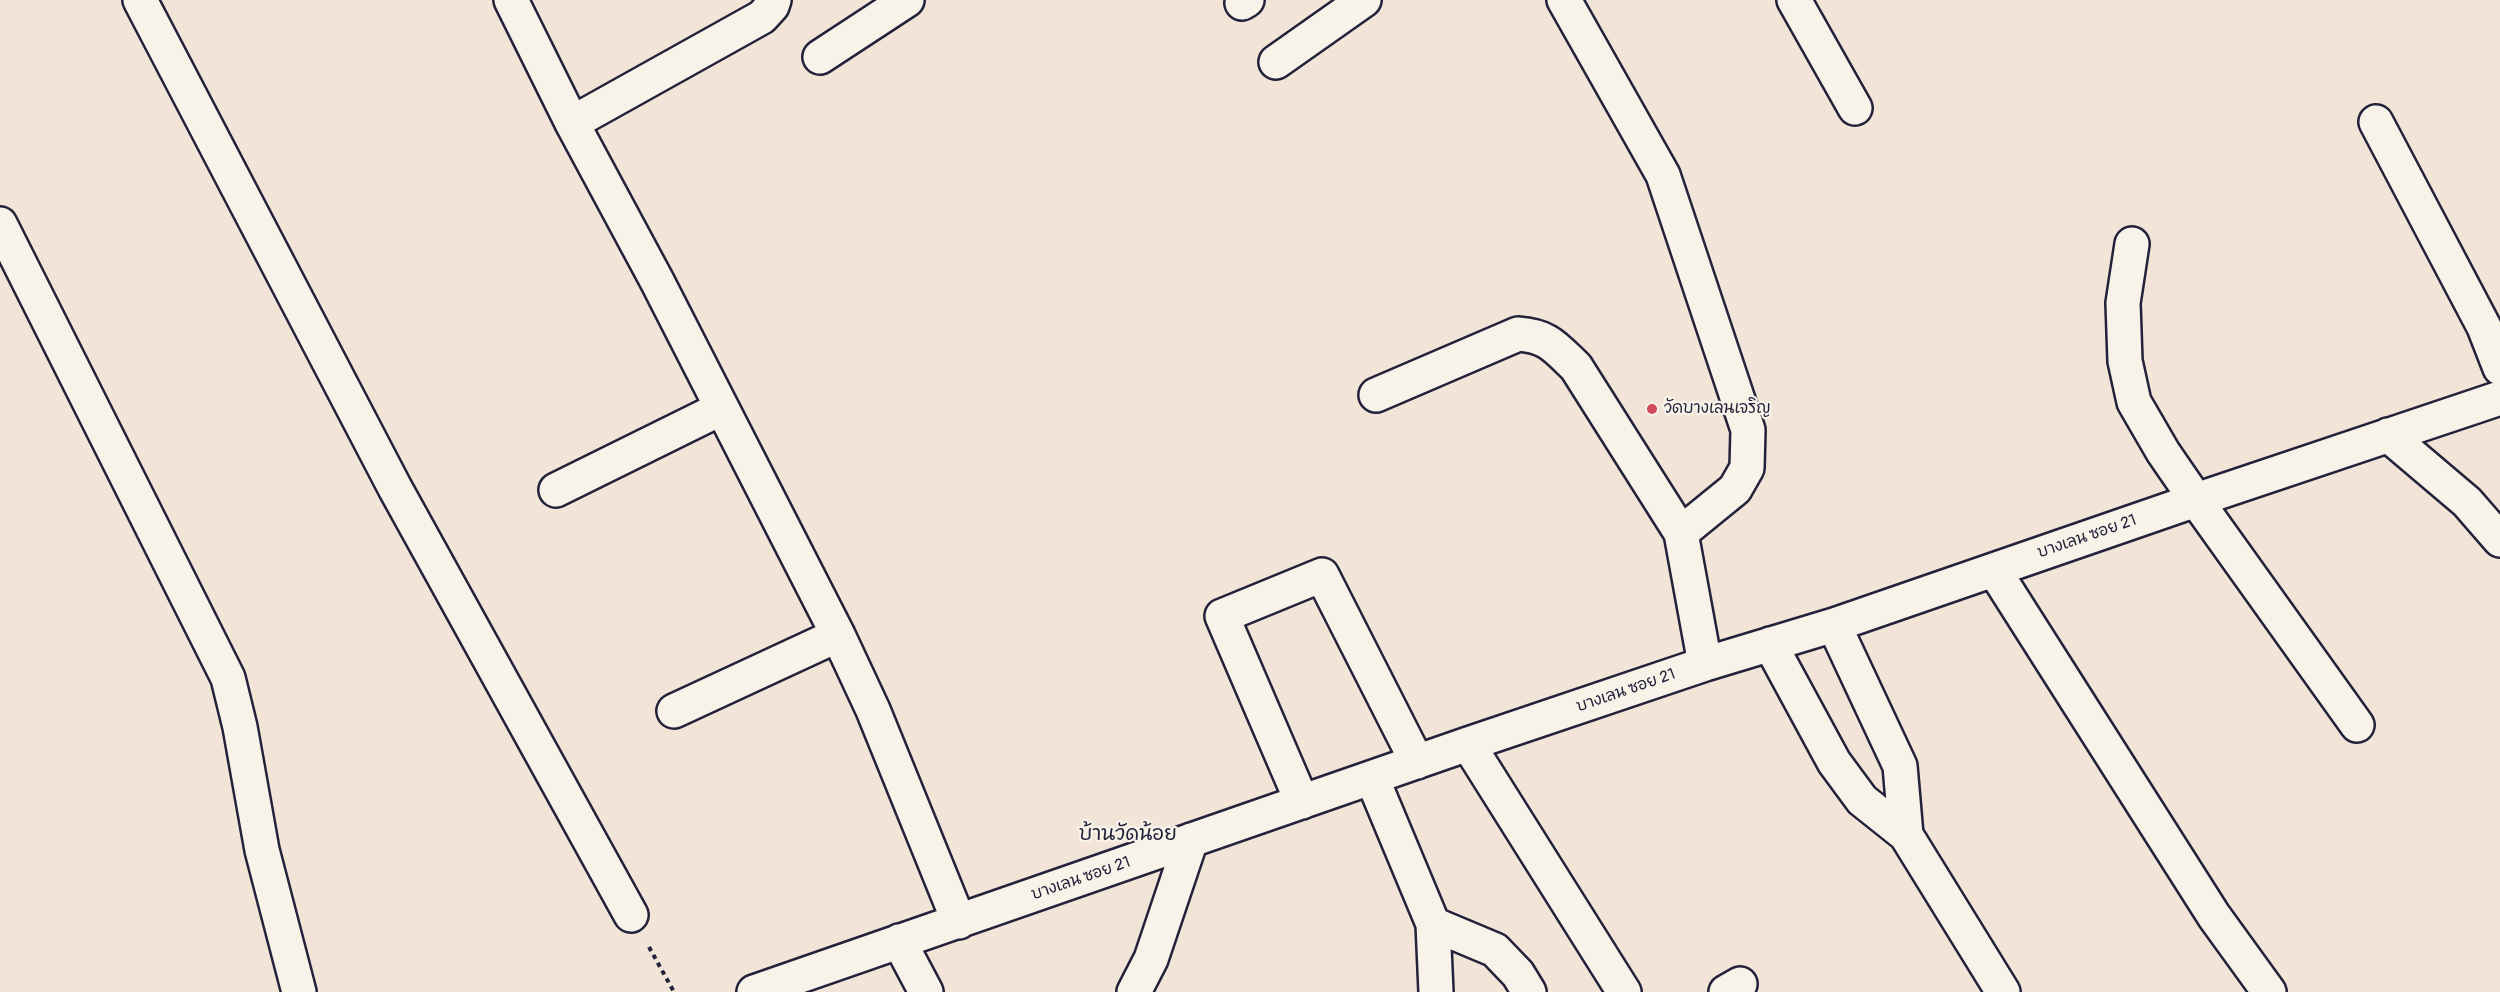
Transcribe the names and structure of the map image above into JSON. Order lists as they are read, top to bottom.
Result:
{
  "streets": {
    "street": ["บางเลน ซอย 21"]
  },
  "districts": ["บ้านวัดน้อย"],
  "places": ["วัดบางเลนเจริญ"]
}
